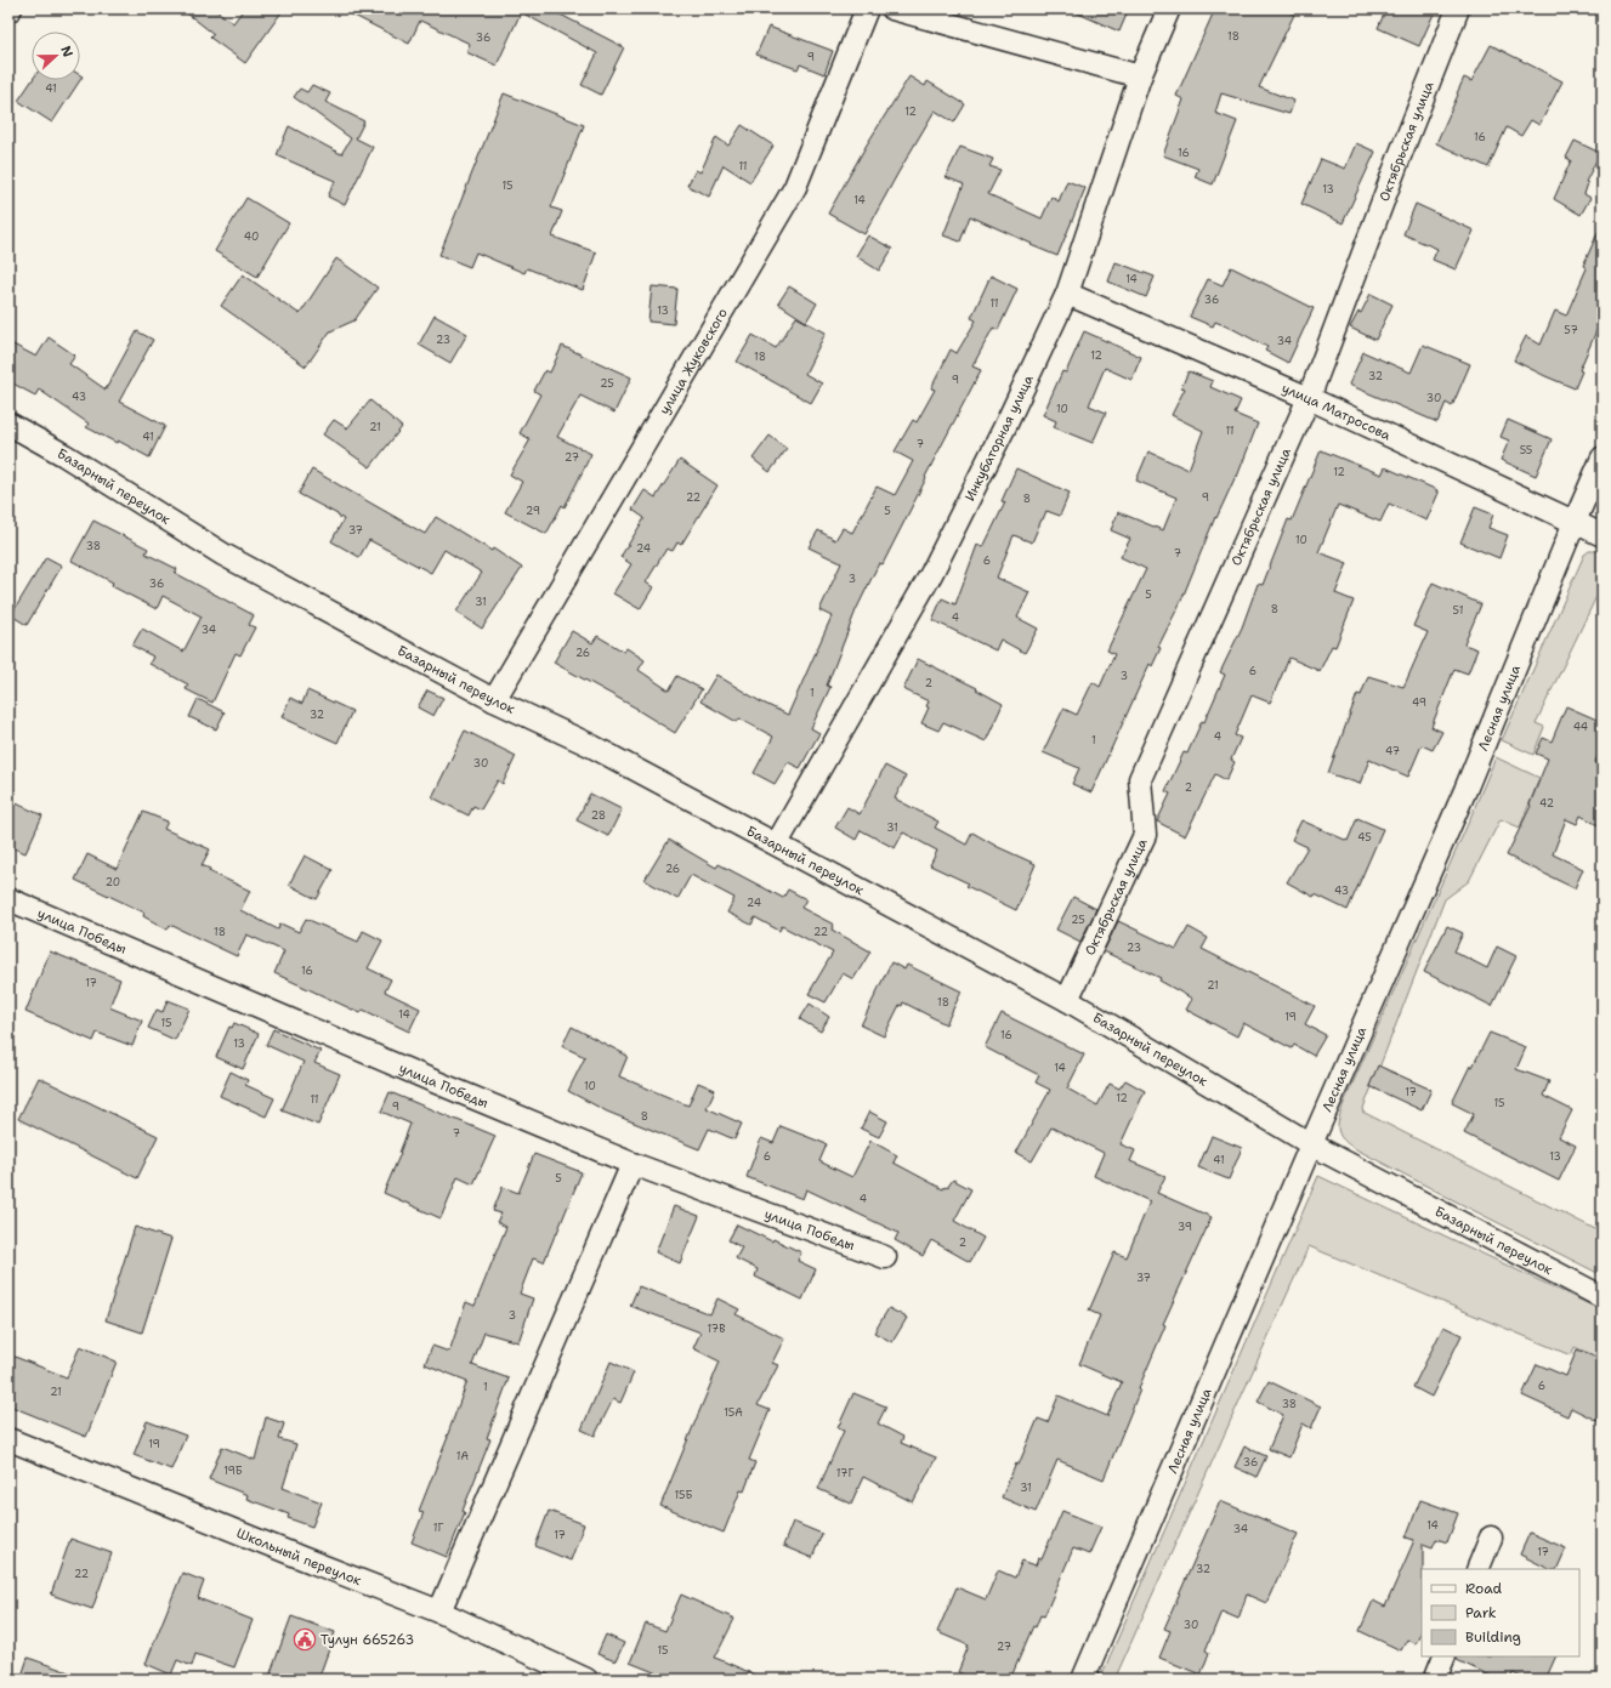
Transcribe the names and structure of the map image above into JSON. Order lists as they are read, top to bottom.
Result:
{
  "streets": {
    "street": [
      "Октябрьская улица",
      "улица Жуковского",
      "улица Матросова",
      "Инкубаторная улица",
      "Базарный переулок",
      "Лесная улица",
      "улица Победы",
      "Школьный переулок"
    ]
  },
  "crossings": [
    ["Октябрьская улица", "улица Матросова"],
    ["Октябрьская улица", "Базарный переулок"],
    ["улица Жуковского", "Базарный переулок"],
    ["улица Матросова", "Инкубаторная улица"],
    ["улица Матросова", "Лесная улица"],
    ["Инкубаторная улица", "Базарный переулок"],
    ["Базарный переулок", "Лесная улица"]
  ],
  "places": {
    "public building": ["Тулун 665263"]
  },
  "house_numbers": [
    "18",
    "36",
    "9",
    "41",
    "12",
    "16",
    "16",
    "11",
    "15",
    "13",
    "14",
    "40",
    "14",
    "36",
    "11",
    "13",
    "57",
    "23",
    "34",
    "12",
    "18",
    "32",
    "9",
    "25",
    "43",
    "30",
    "10",
    "21",
    "11",
    "41",
    "7",
    "55",
    "27",
    "12",
    "22",
    "9",
    "8",
    "29",
    "5",
    "37",
    "10",
    "38",
    "24",
    "7",
    "6",
    "3",
    "36",
    "5",
    "31",
    "8",
    "51",
    "4",
    "34",
    "26",
    "6",
    "3",
    "2",
    "1",
    "49",
    "32",
    "44",
    "4",
    "1",
    "47",
    "30",
    "2",
    "42",
    "28",
    "31",
    "45",
    "26",
    "20",
    "43",
    "24",
    "25",
    "18",
    "22",
    "23",
    "16",
    "17",
    "21",
    "18",
    "14",
    "19",
    "15",
    "16",
    "13",
    "14",
    "10",
    "17",
    "12",
    "11",
    "15",
    "9",
    "8",
    "7",
    "6",
    "13",
    "41",
    "5",
    "4",
    "39",
    "2",
    "37",
    "3",
    "17В",
    "6",
    "1",
    "21",
    "38",
    "15А",
    "19",
    "1А",
    "36",
    "19Б",
    "17Г",
    "31",
    "15Б",
    "14",
    "1Г",
    "34",
    "17",
    "17",
    "32",
    "22",
    "30",
    "27",
    "15"
  ],
  "legend": ["Road", "Park", "Building"],
  "north": "right"
}
